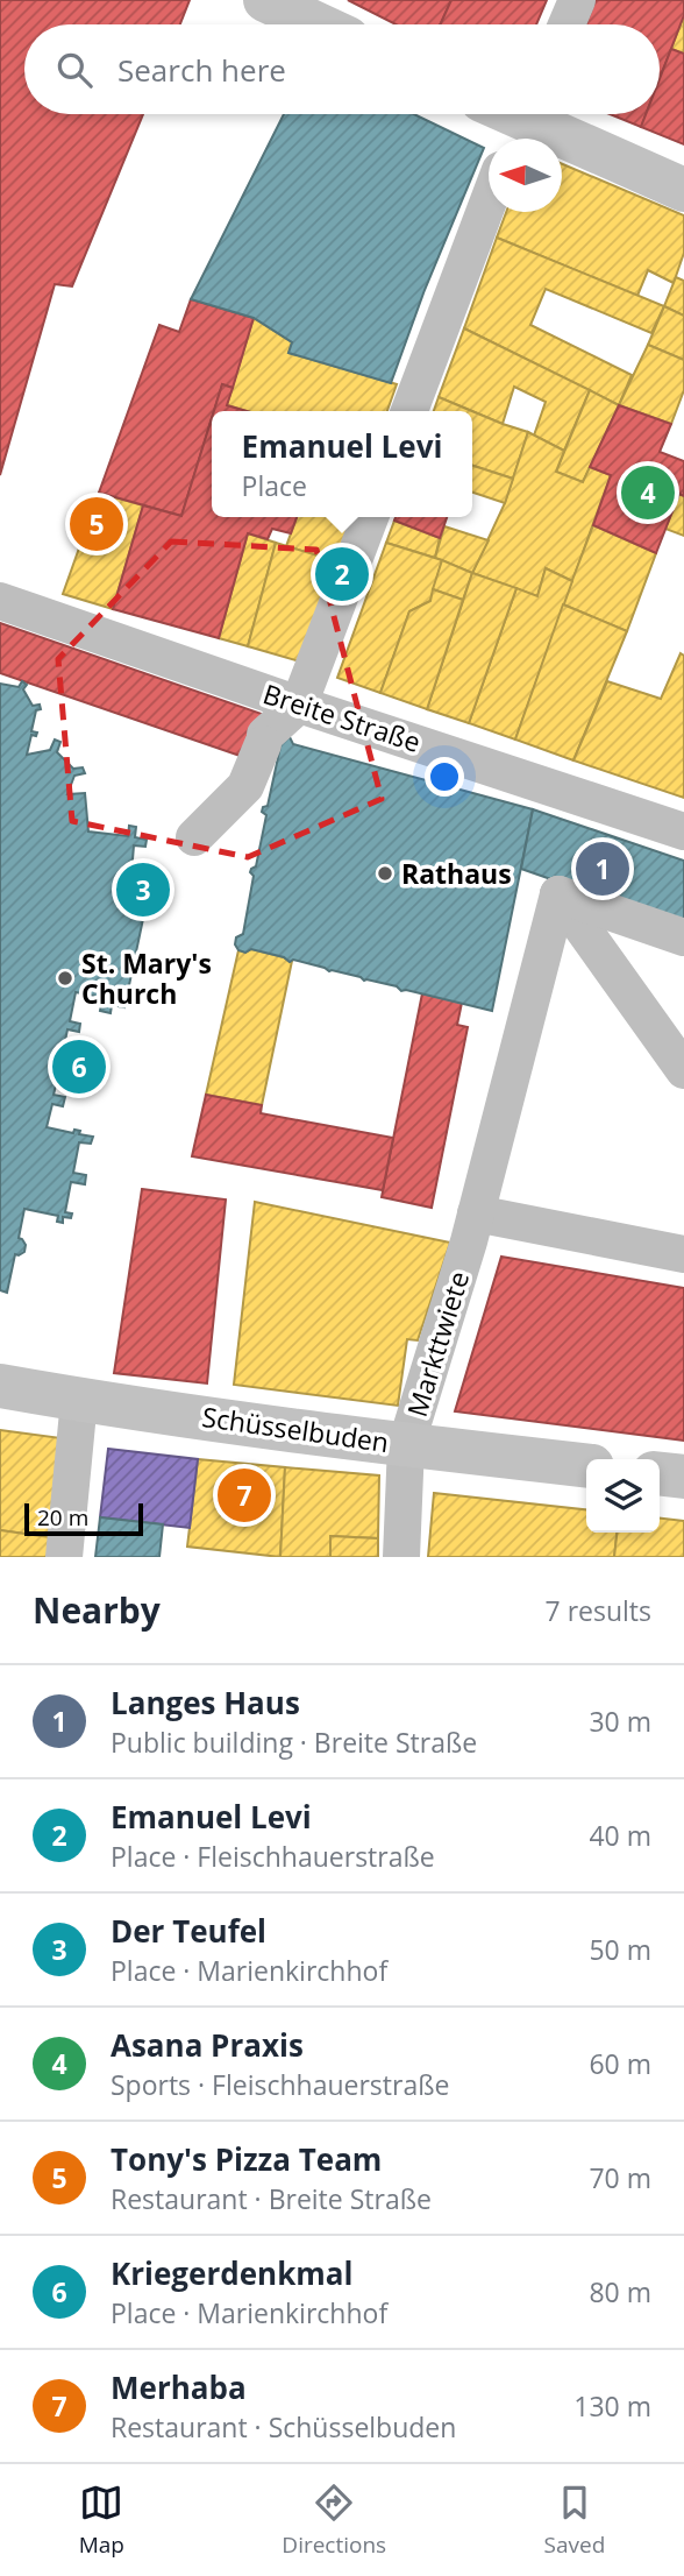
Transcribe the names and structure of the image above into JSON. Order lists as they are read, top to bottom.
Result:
{
  "streets": {
    "street": ["Breite Straße", "Markttwiete", "Schüsselbuden"]
  },
  "crossings": [
    ["Markttwiete", "Schüsselbuden"]
  ],
  "places": ["Rathaus", "St. Mary's Church"],
  "scale_bar": "20 m",
  "north": "left",
  "page": {
    "search": "Search here",
    "popup": ["Emanuel Levi", "Place"],
    "pins": [
      "4",
      "5",
      "2",
      "1",
      "3",
      "6",
      "7"
    ],
    "scale": "20 m",
    "heading": ["Nearby", "7 results"],
    "list": [
      {
        "mark": "1",
        "name": "Langes Haus",
        "note": "Public building · Breite Straße",
        "value": "30 m"
      },
      {
        "mark": "2",
        "name": "Emanuel Levi",
        "note": "Place · Fleischhauerstraße",
        "value": "40 m"
      },
      {
        "mark": "3",
        "name": "Der Teufel",
        "note": "Place · Marienkirchhof",
        "value": "50 m"
      },
      {
        "mark": "4",
        "name": "Asana Praxis",
        "note": "Sports · Fleischhauerstraße",
        "value": "60 m"
      },
      {
        "mark": "5",
        "name": "Tony's Pizza Team",
        "note": "Restaurant · Breite Straße",
        "value": "70 m"
      },
      {
        "mark": "6",
        "name": "Kriegerdenkmal",
        "note": "Place · Marienkirchhof",
        "value": "80 m"
      },
      {
        "mark": "7",
        "name": "Merhaba",
        "note": "Restaurant · Schüsselbuden",
        "value": "130 m"
      }
    ],
    "nav": ["Map", "Directions", "Saved"]
  }
}
